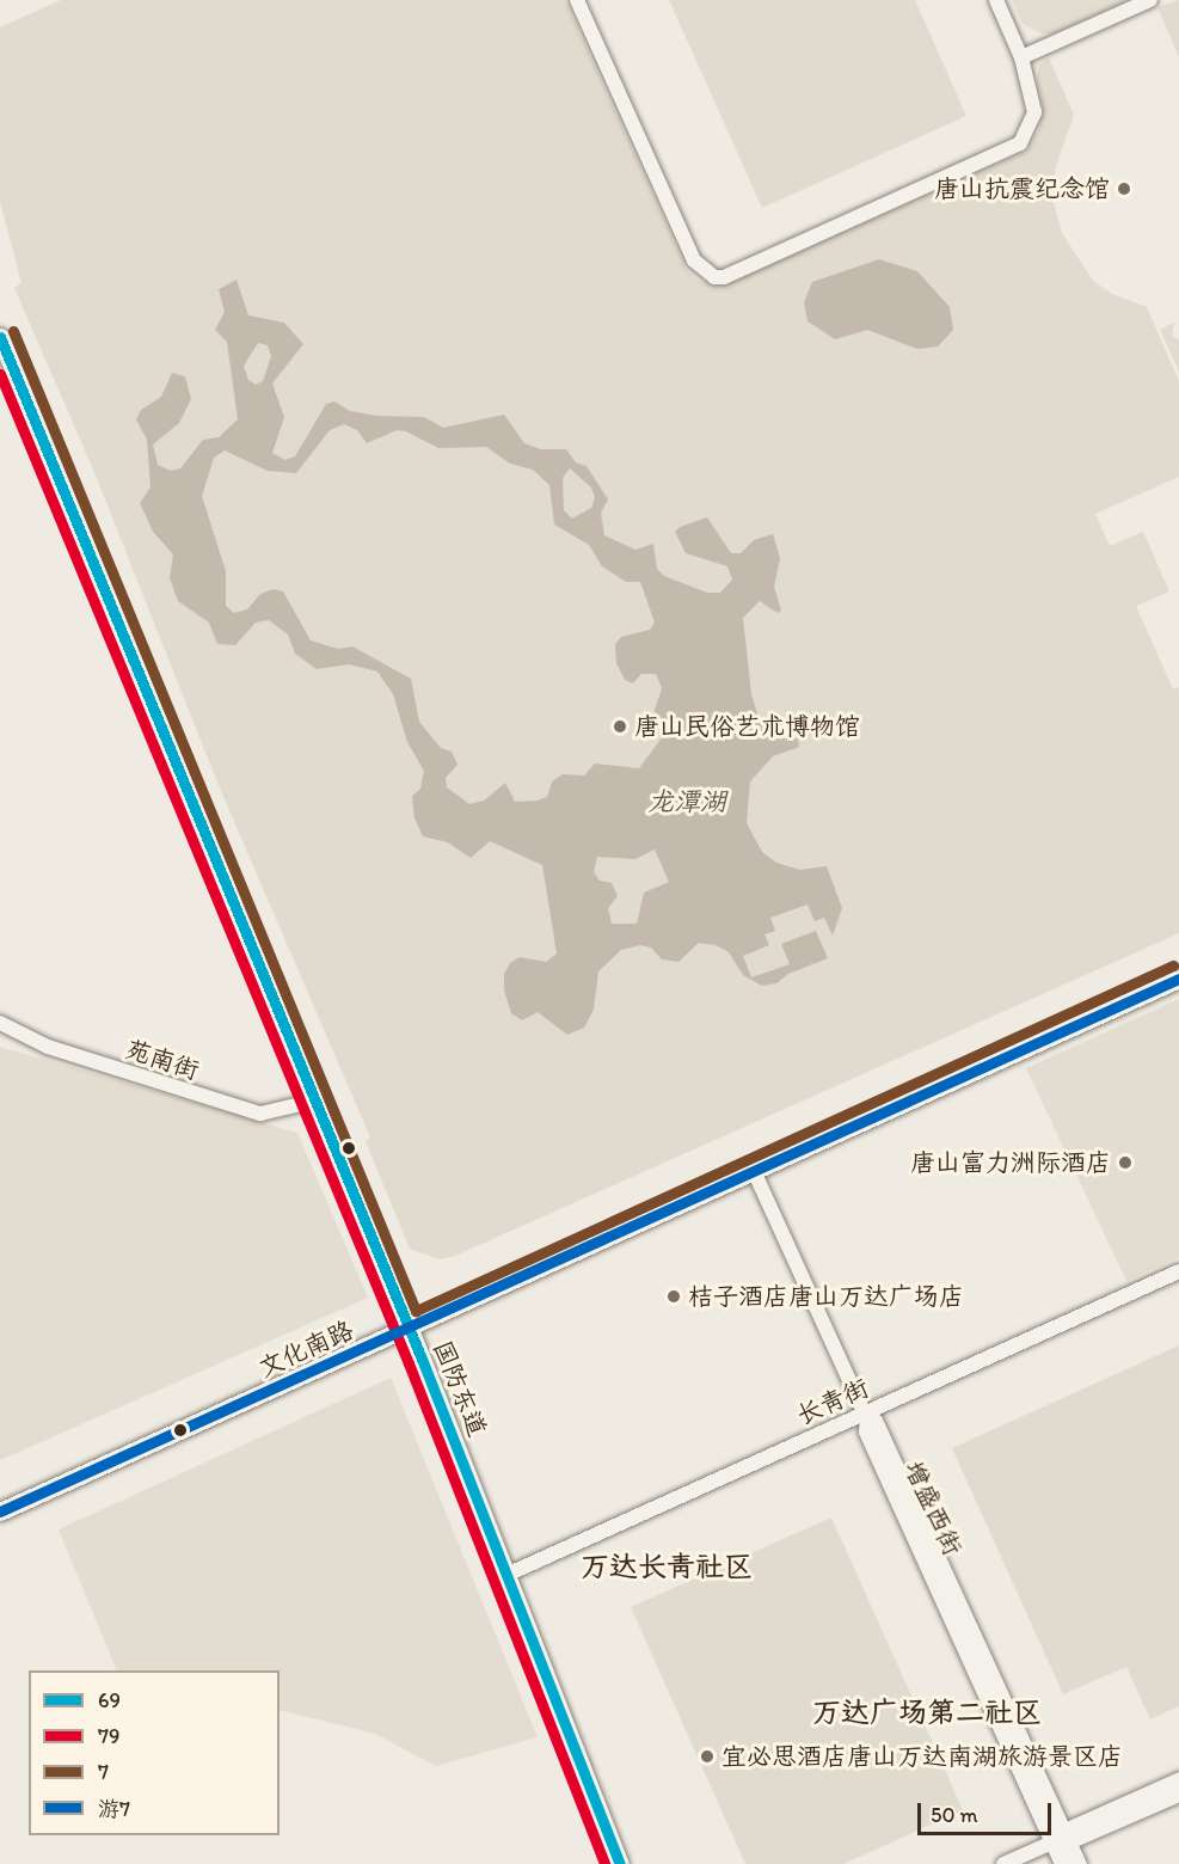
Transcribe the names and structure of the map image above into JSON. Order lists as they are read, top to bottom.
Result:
{
  "streets": {
    "street": [
      "苑南街",
      "文化南路",
      "国防东道",
      "长青街",
      "增盛西街"
    ]
  },
  "crossings": [
    ["苑南街", "国防东道"],
    ["文化南路", "国防东道"],
    ["文化南路", "增盛西街"],
    ["国防东道", "长青街"],
    ["长青街", "增盛西街"]
  ],
  "districts": ["万达长青社区", "万达广场第二社区"],
  "water": ["龙潭湖"],
  "places": [
    "唐山抗震纪念馆",
    "唐山民俗艺术博物馆",
    "唐山富力洲际酒店",
    "桔子酒店唐山万达广场店",
    "宜必思酒店唐山万达南湖旅游景区店"
  ],
  "lines": [
    "transit line 7",
    "transit line 69",
    "transit line 79",
    "transit line 游7"
  ],
  "legend": [
    "69",
    "79",
    "7",
    "游7"
  ],
  "scale_bar": "50 m"
}
